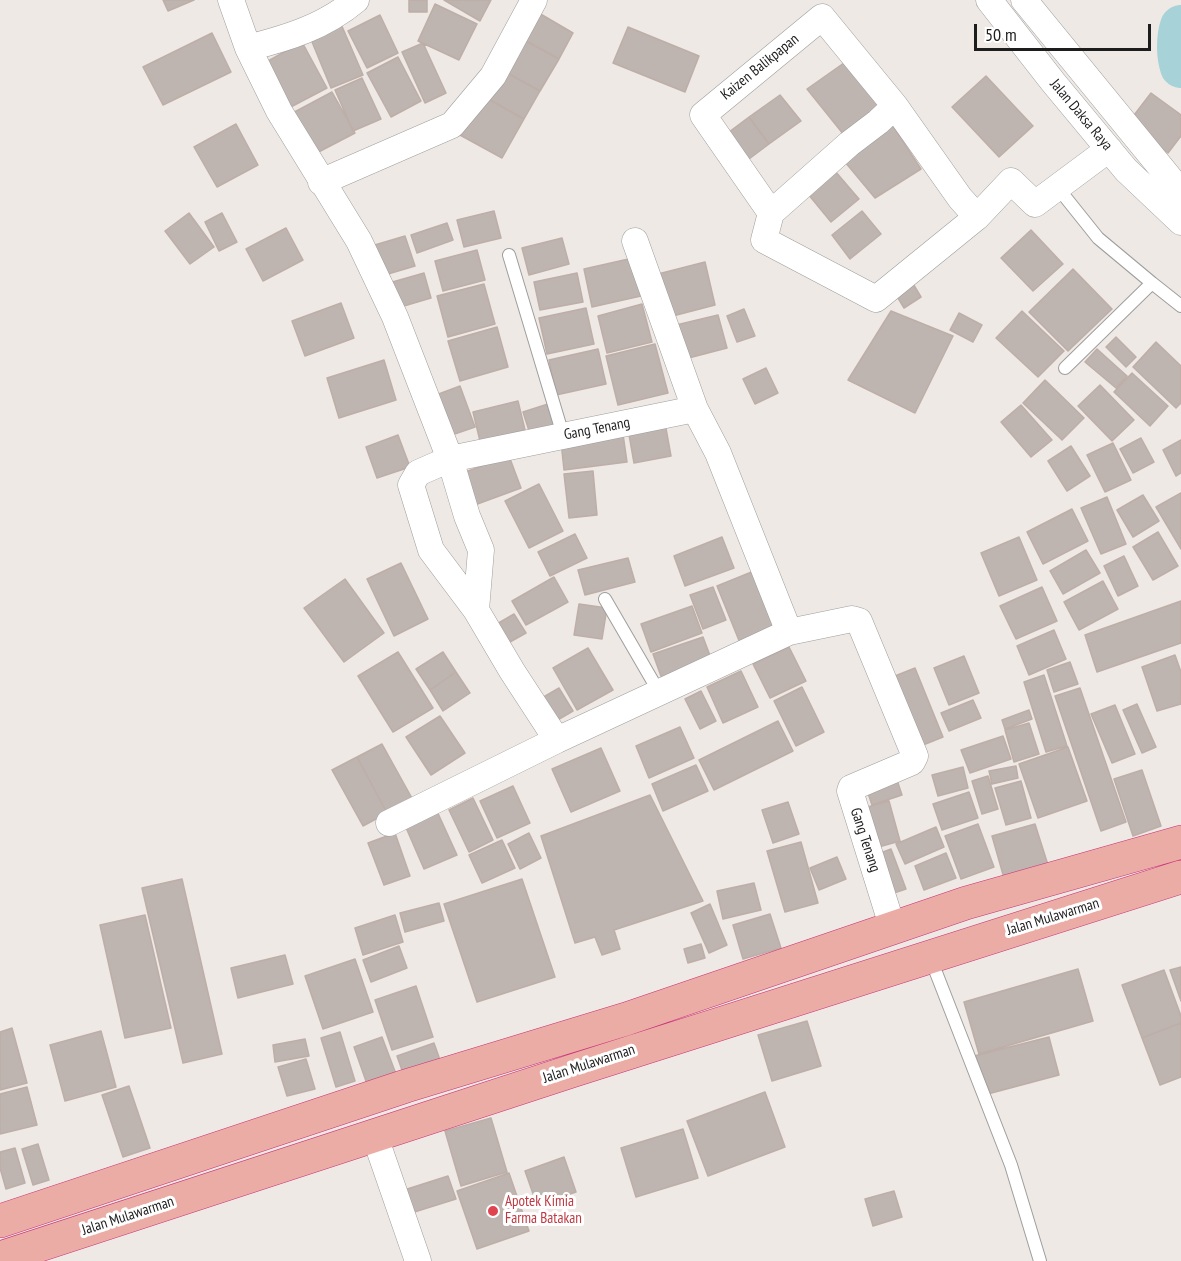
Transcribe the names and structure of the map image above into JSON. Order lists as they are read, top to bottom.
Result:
{
  "streets": {
    "highway": ["Jalan Mulawarman"],
    "street": ["Kaizen Balikpapan", "Jalan Daksa Raya", "Gang Tenang"]
  },
  "crossings": [
    ["Gang Tenang", "Jalan Mulawarman"]
  ],
  "places": ["Apotek Kimia Farma Batakan"],
  "scale_bar": "50 m"
}
